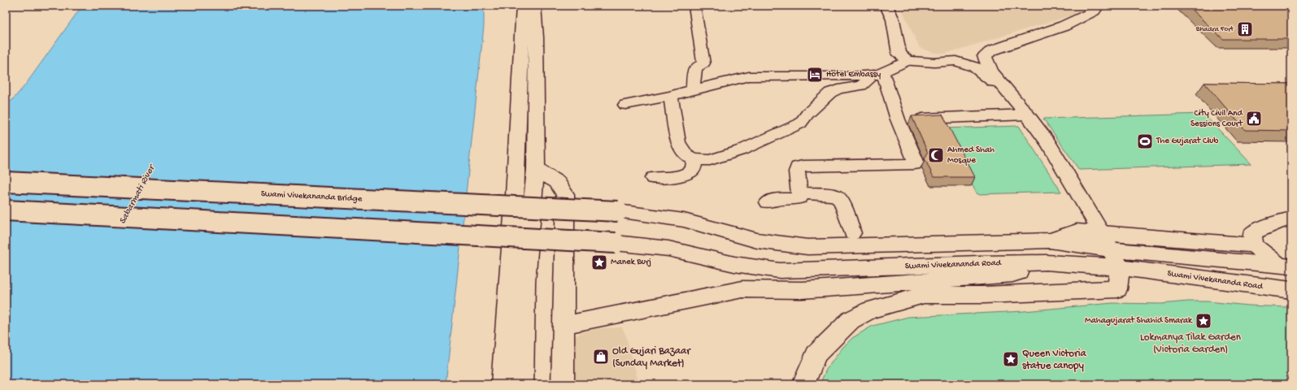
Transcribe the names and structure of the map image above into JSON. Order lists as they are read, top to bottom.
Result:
{
  "streets": {
    "main road": ["Swami Vivekananda Bridge", "Swami Vivekananda Road"]
  },
  "water": ["Sabarmati River"],
  "parks": ["Lokmanya Tilak Garden (Victoria Garden)"],
  "places": {
    "building": ["Bhadra Fort"],
    "hotel": ["Hotel Embassy"],
    "public building": ["City Civil And Sessions Court"],
    "sports": ["The Gujarat Club"],
    "mosque": ["Ahmed Shah Mosque"],
    "place": ["Manek Burj", "Mahagujarat Shahid Smarak", "Queen Victoria statue canopy"],
    "shop": ["Old Gujari Bazaar (Sunday Market)"]
  }
}
